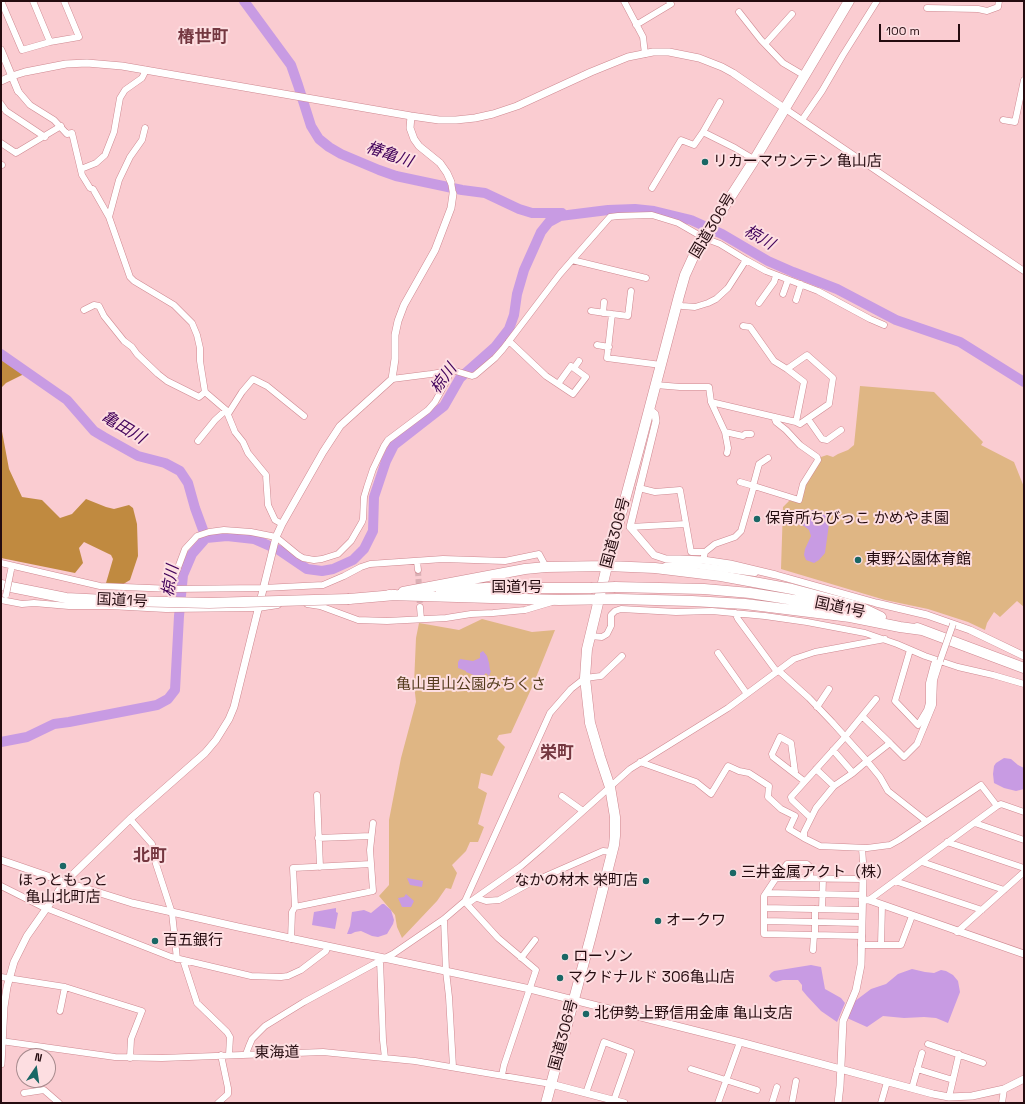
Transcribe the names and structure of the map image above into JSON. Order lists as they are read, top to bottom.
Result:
{
  "streets": {
    "highway": ["国道306号", "国道1号"],
    "street": ["東海道"]
  },
  "crossings": [
    ["国道306号", "東海道"]
  ],
  "districts": ["椿世町", "栄町", "北町"],
  "water": ["椿亀川", "椋川", "亀田川"],
  "parks": ["亀山里山公園みちくさ"],
  "places": [
    "リカーマウンテン 亀山店",
    "保育所ちびっこ かめやま園",
    "東野公園体育館",
    "ほっともっと 亀山北町店",
    "三井金属アクト（株）",
    "なかの材木 栄町店",
    "オークワ",
    "百五銀行",
    "ローソン",
    "マクドナルド 306亀山店",
    "北伊勢上野信用金庫 亀山支店"
  ],
  "scale_bar": "100 m",
  "north": "top"
}
